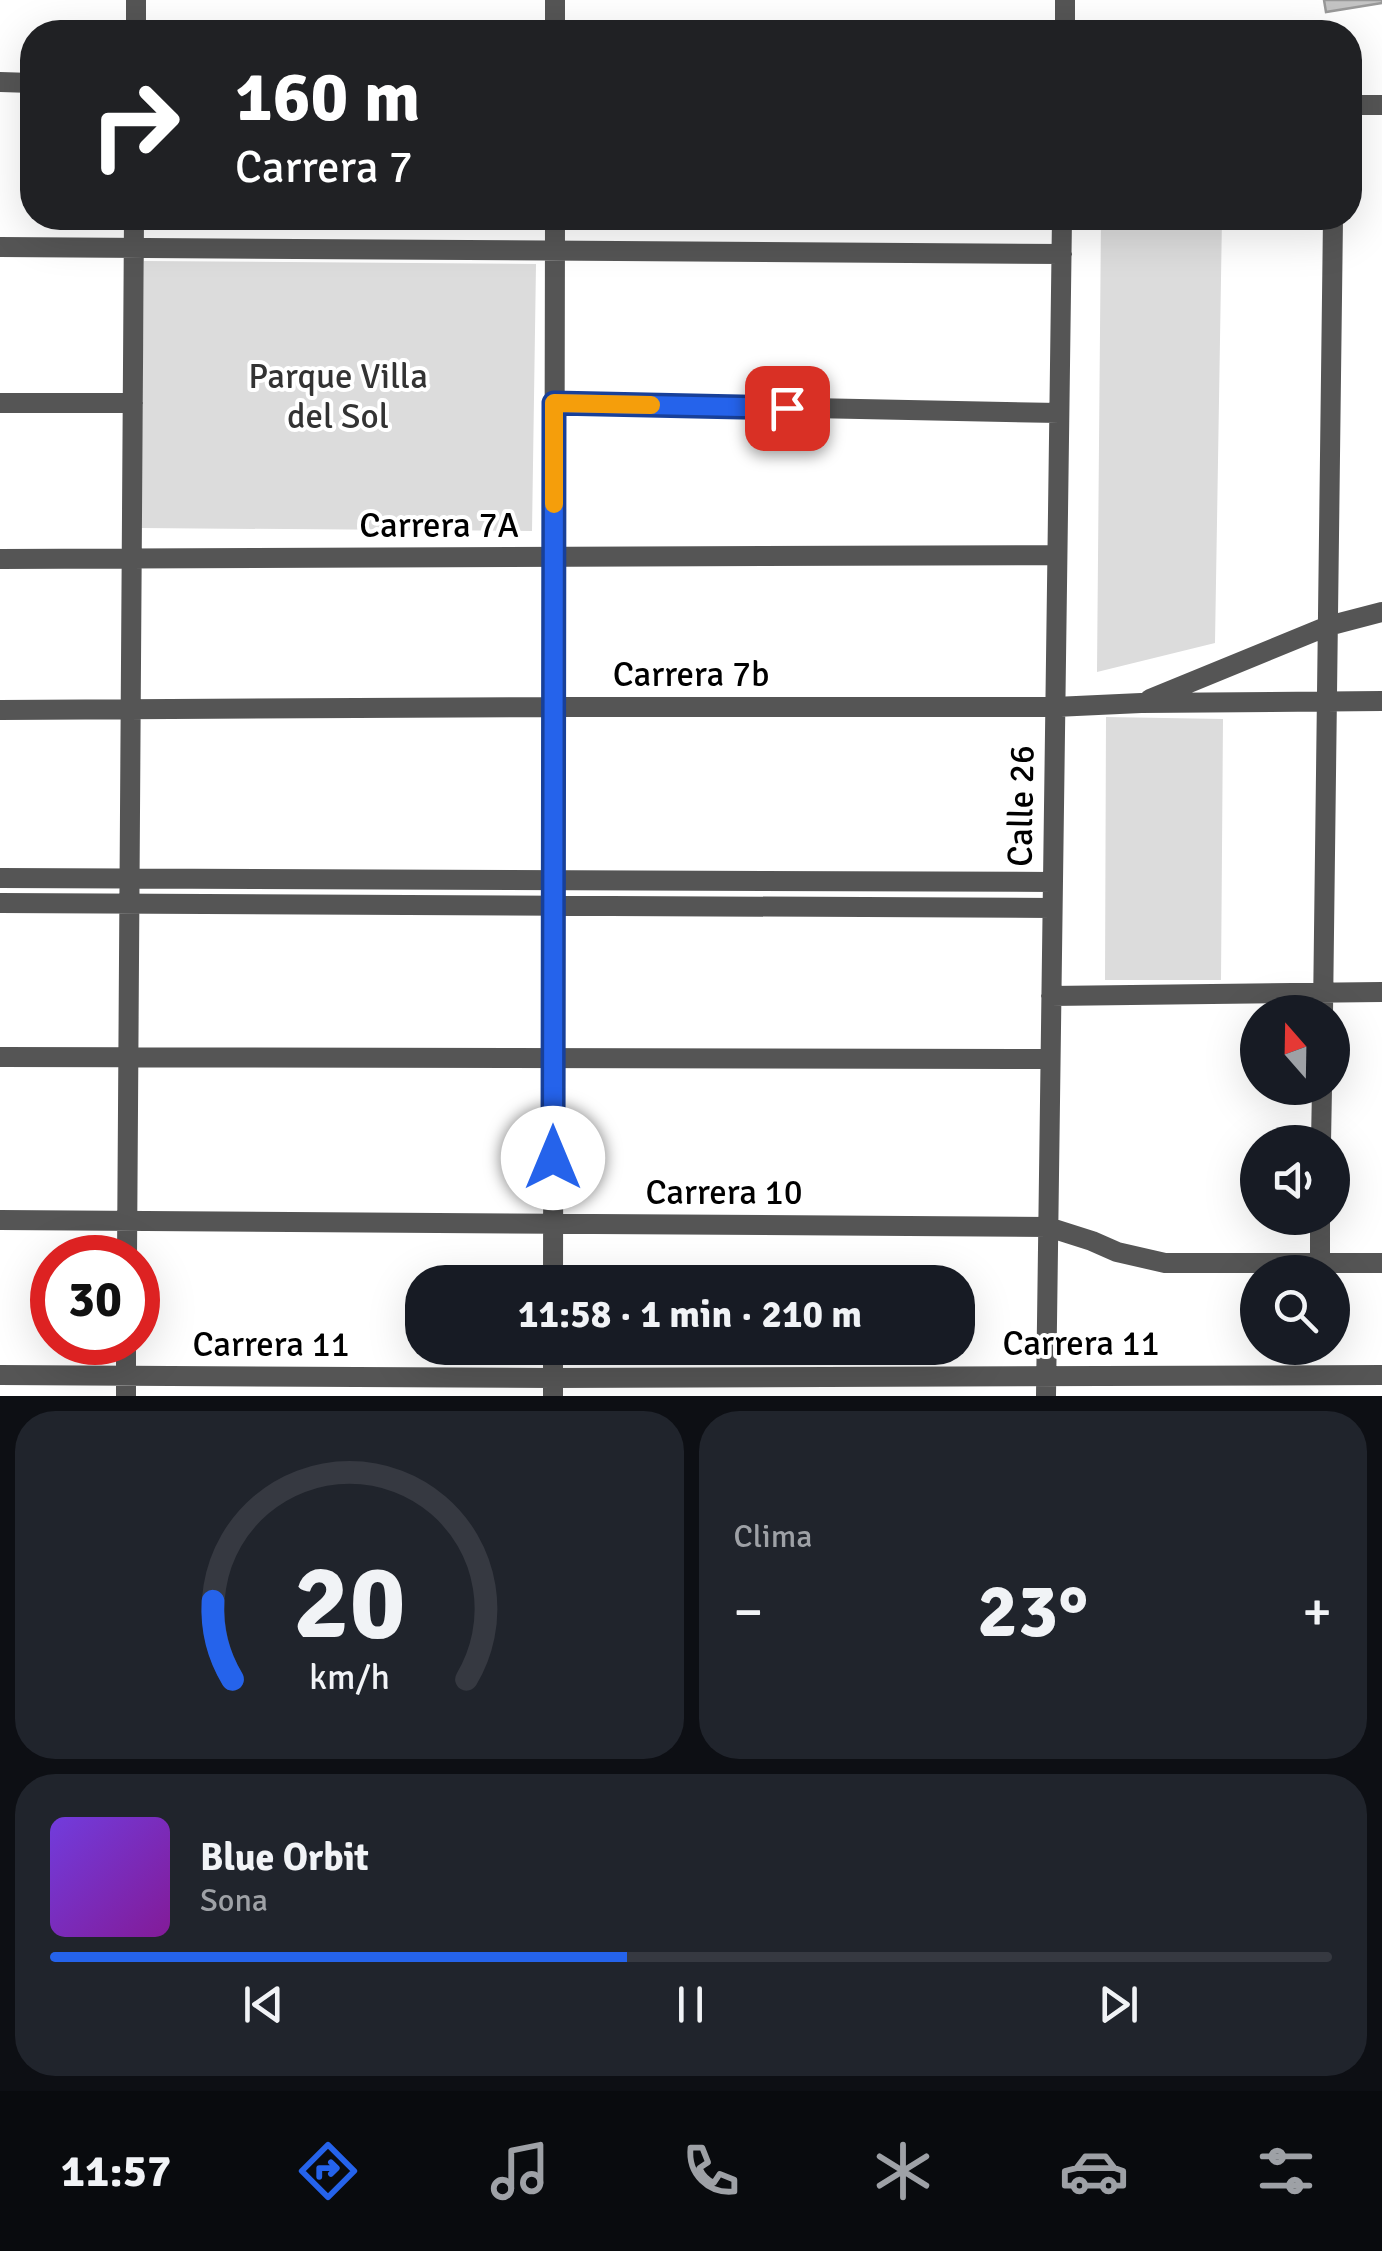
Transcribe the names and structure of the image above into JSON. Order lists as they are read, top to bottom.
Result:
{
  "streets": {
    "street": [
      "Carrera 7A",
      "Carrera 7b",
      "Calle 26",
      "Carrera 10",
      "Carrera 11"
    ]
  },
  "crossings": [
    ["Carrera 7A", "Calle 26"],
    ["Carrera 7b", "Calle 26"],
    ["Calle 26", "Carrera 10"],
    ["Calle 26", "Carrera 11"]
  ],
  "parks": ["Parque Villa del Sol"],
  "north": "top",
  "page": {
    "turn": ["160 m", "Carrera 7"],
    "limit": "30",
    "trip": "11:58 · 1 min · 210 m",
    "tile": "Clima",
    "heat": ["−", "23°", "+"],
    "song": ["Blue Orbit", "Sona"],
    "tabs": "11:57",
    "gauge": ["20", "km/h"]
  }
}
